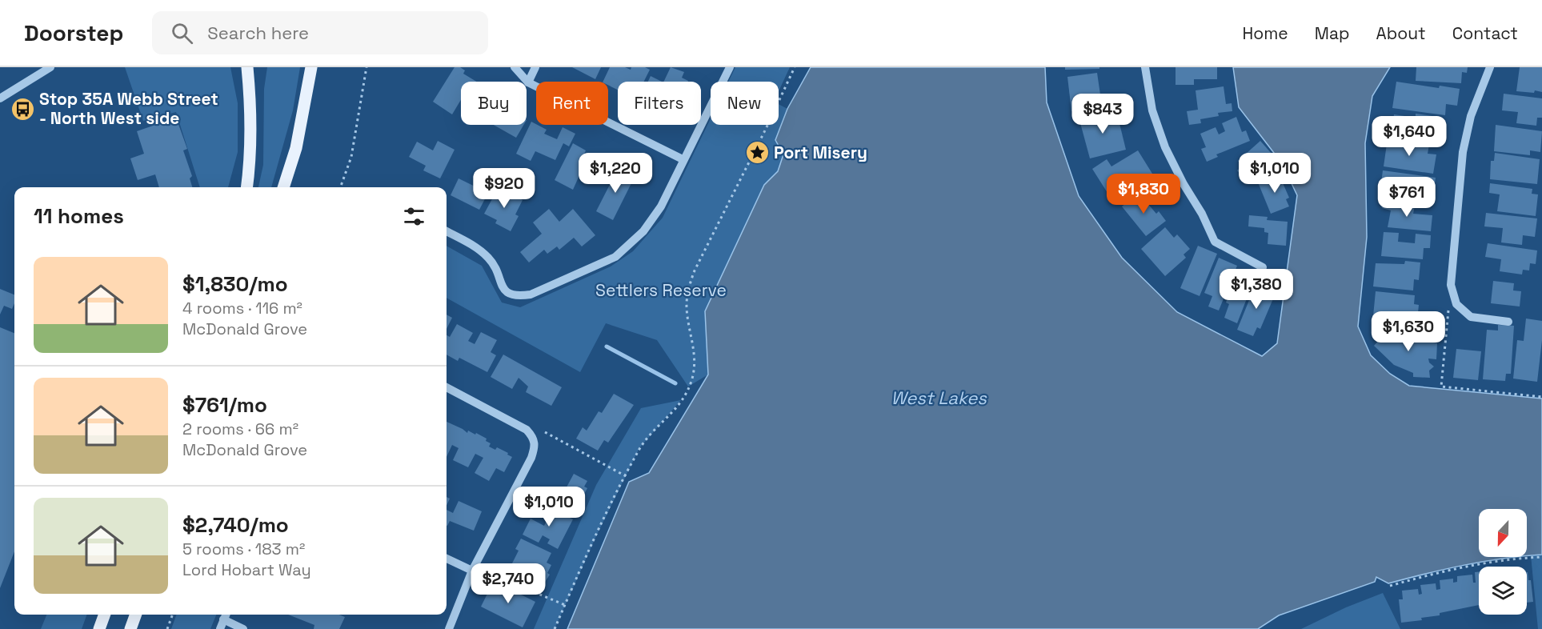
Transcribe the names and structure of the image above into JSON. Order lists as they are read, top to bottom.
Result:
{
  "water": ["West Lakes"],
  "parks": ["Settlers Reserve"],
  "places": {
    "bus stop": ["Stop 35A Webb Street - North West side"],
    "place": ["Port Misery"]
  },
  "north": "bottom",
  "page": {
    "header": "Doorstep",
    "search": "Search here",
    "nav": [
      "Home",
      "Map",
      "About",
      "Contact"
    ],
    "chip": [
      "Buy",
      "Rent",
      "Filters",
      "New"
    ],
    "price": [
      "$843",
      "$1,640",
      "$1,220",
      "$1,010",
      "$920",
      "$1,830",
      "$761",
      "$1,380",
      "$1,630",
      "$1,010",
      "$2,740"
    ],
    "heading": "11 homes",
    "list": [
      {
        "name": "$1,830/mo",
        "note": "4 rooms · 116 m² · McDonald Grove"
      },
      {
        "name": "$761/mo",
        "note": "2 rooms · 66 m² · McDonald Grove"
      },
      {
        "name": "$2,740/mo",
        "note": "5 rooms · 183 m² · Lord Hobart Way"
      }
    ]
  }
}
